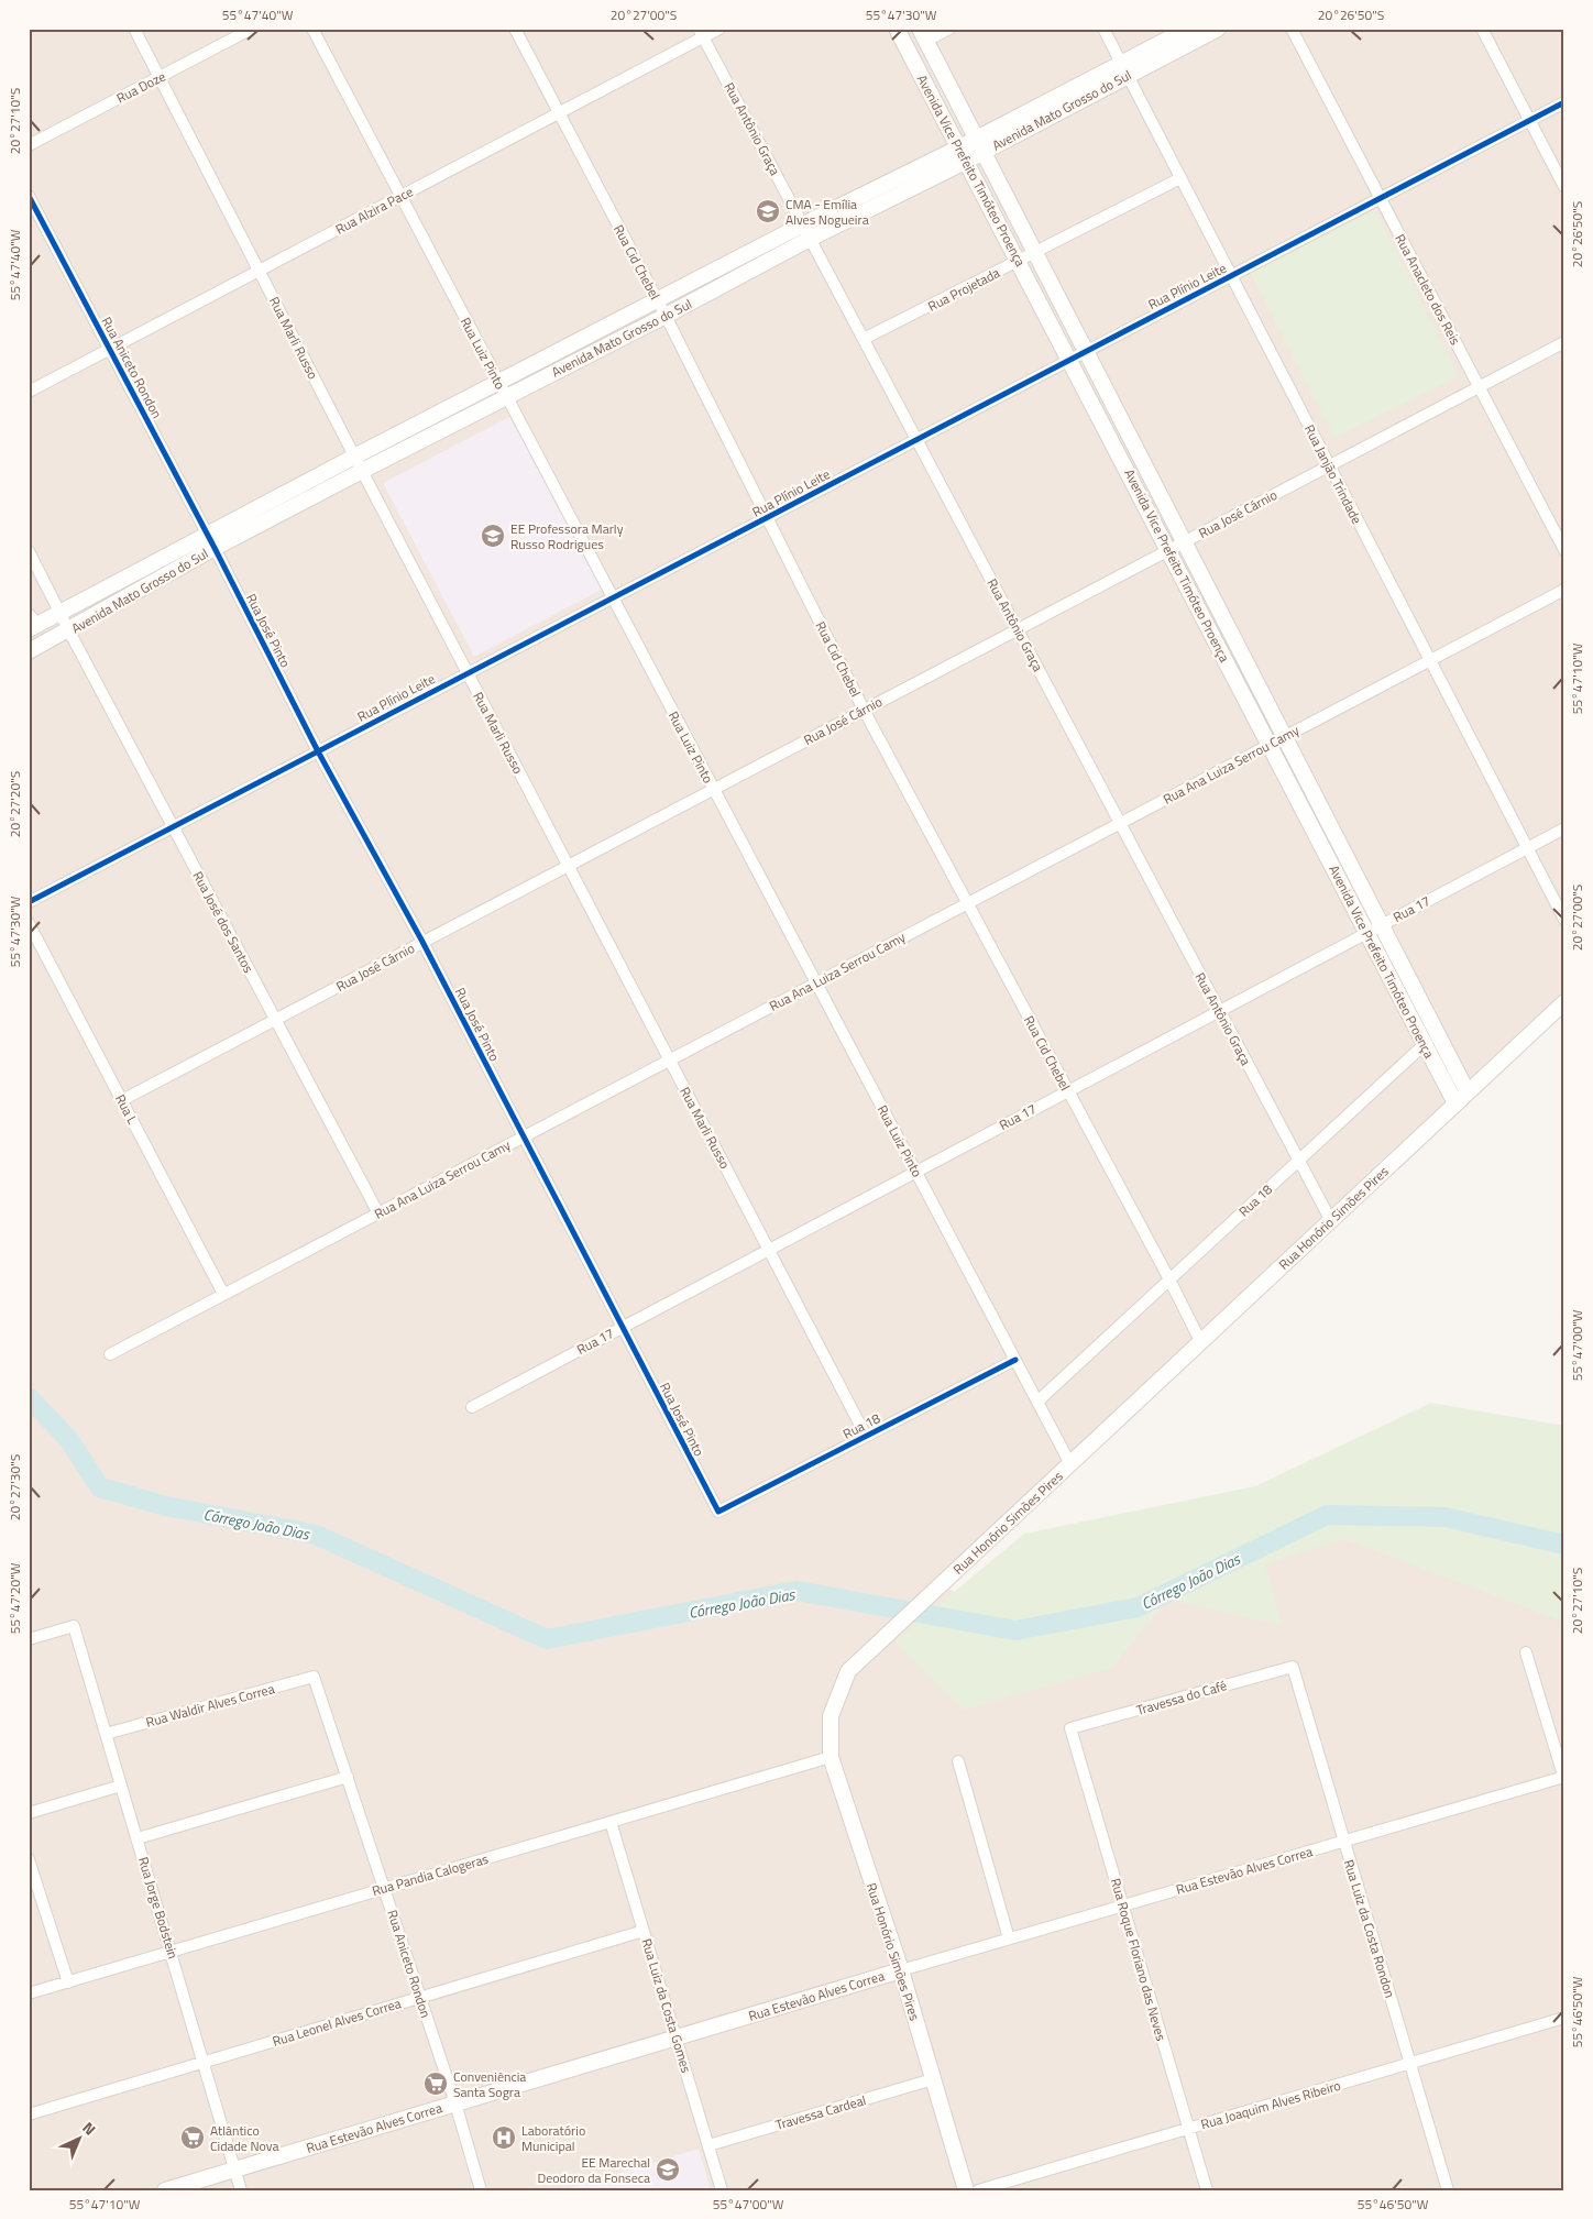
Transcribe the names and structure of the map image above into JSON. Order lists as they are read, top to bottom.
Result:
{
  "streets": {
    "main road": [
      "Avenida Mato Grosso do Sul",
      "Avenida Vice Prefeito Timóteo Proença",
      "Rua Honório Simões Pires",
      "Rua Estevão Alves Correa"
    ],
    "street": [
      "Rua Doze",
      "Rua Antônio Graça",
      "Rua Alzira Pace",
      "Rua Cid Chebel",
      "Rua Plínio Leite",
      "Rua Projetada",
      "Rua Anacleto dos Reis",
      "Rua Marli Russo",
      "Rua Luiz Pinto",
      "Rua Aniceto Rondon",
      "Rua Janjão Trindade",
      "Rua José Cárnio",
      "Rua José Pinto",
      "Rua Ana Luiza Serrou Camy",
      "Rua 17",
      "Rua José dos Santos",
      "Rua L",
      "Rua 18",
      "Travessa do Café",
      "Rua Waldir Alves Correa",
      "Rua Pandia Calogeras",
      "Rua Jorge Bodstein",
      "Rua Luiz da Costa Rondon",
      "Rua Roque Floriano das Neves",
      "Rua Luiz da Costa Gomes",
      "Rua Leonel Alves Correa",
      "Rua Joaquim Alves Ribeiro",
      "Travessa Cardeal"
    ]
  },
  "crossings": [
    ["Rua Doze", "Rua Marli Russo"],
    ["Avenida Mato Grosso do Sul", "Rua Antônio Graça"],
    ["Avenida Mato Grosso do Sul", "Avenida Vice Prefeito Timóteo Proença"],
    ["Avenida Mato Grosso do Sul", "Rua Cid Chebel"],
    ["Avenida Mato Grosso do Sul", "Rua Marli Russo"],
    ["Avenida Mato Grosso do Sul", "Rua Luiz Pinto"],
    ["Avenida Mato Grosso do Sul", "Rua Aniceto Rondon"],
    ["Avenida Mato Grosso do Sul", "Rua Janjão Trindade"],
    ["Avenida Mato Grosso do Sul", "Rua José Pinto"],
    ["Avenida Mato Grosso do Sul", "Rua José dos Santos"],
    ["Rua Antônio Graça", "Rua Alzira Pace"],
    ["Rua Antônio Graça", "Rua Plínio Leite"],
    ["Rua Antônio Graça", "Rua Projetada"],
    ["Rua Antônio Graça", "Rua José Cárnio"],
    ["Rua Antônio Graça", "Rua Ana Luiza Serrou Camy"],
    ["Rua Antônio Graça", "Rua 17"],
    ["Rua Antônio Graça", "Rua 18"],
    ["Rua Antônio Graça", "Rua Honório Simões Pires"],
    ["Avenida Vice Prefeito Timóteo Proença", "Rua Plínio Leite"],
    ["Avenida Vice Prefeito Timóteo Proença", "Rua Projetada"],
    ["Avenida Vice Prefeito Timóteo Proença", "Rua José Cárnio"],
    ["Avenida Vice Prefeito Timóteo Proença", "Rua Ana Luiza Serrou Camy"],
    ["Avenida Vice Prefeito Timóteo Proença", "Rua 17"],
    ["Avenida Vice Prefeito Timóteo Proença", "Rua 18"],
    ["Avenida Vice Prefeito Timóteo Proença", "Rua Honório Simões Pires"],
    ["Rua Alzira Pace", "Rua Cid Chebel"],
    ["Rua Alzira Pace", "Rua Marli Russo"],
    ["Rua Alzira Pace", "Rua Luiz Pinto"],
    ["Rua Alzira Pace", "Rua Aniceto Rondon"],
    ["Rua Cid Chebel", "Rua Plínio Leite"],
    ["Rua Cid Chebel", "Rua José Cárnio"],
    ["Rua Cid Chebel", "Rua Ana Luiza Serrou Camy"],
    ["Rua Cid Chebel", "Rua 17"],
    ["Rua Cid Chebel", "Rua 18"],
    ["Rua Cid Chebel", "Rua Honório Simões Pires"],
    ["Rua Plínio Leite", "Rua Anacleto dos Reis"],
    ["Rua Plínio Leite", "Rua Marli Russo"],
    ["Rua Plínio Leite", "Rua Luiz Pinto"],
    ["Rua Plínio Leite", "Rua Janjão Trindade"],
    ["Rua Plínio Leite", "Rua José Pinto"],
    ["Rua Plínio Leite", "Rua José dos Santos"],
    ["Rua Projetada", "Rua Janjão Trindade"],
    ["Rua Anacleto dos Reis", "Rua José Cárnio"],
    ["Rua Marli Russo", "Rua José Cárnio"],
    ["Rua Marli Russo", "Rua Ana Luiza Serrou Camy"],
    ["Rua Marli Russo", "Rua 17"],
    ["Rua Marli Russo", "Rua 18"],
    ["Rua Luiz Pinto", "Rua José Cárnio"],
    ["Rua Luiz Pinto", "Rua Ana Luiza Serrou Camy"],
    ["Rua Luiz Pinto", "Rua 17"],
    ["Rua Luiz Pinto", "Rua 18"],
    ["Rua Luiz Pinto", "Rua Honório Simões Pires"],
    ["Rua Aniceto Rondon", "Rua José Pinto"],
    ["Rua Aniceto Rondon", "Rua Waldir Alves Correa"],
    ["Rua Aniceto Rondon", "Rua Estevão Alves Correa"],
    ["Rua Aniceto Rondon", "Rua Pandia Calogeras"],
    ["Rua Aniceto Rondon", "Rua Leonel Alves Correa"],
    ["Rua Janjão Trindade", "Rua José Cárnio"],
    ["Rua Janjão Trindade", "Rua Ana Luiza Serrou Camy"],
    ["Rua Janjão Trindade", "Rua 17"],
    ["Rua José Cárnio", "Rua José Pinto"],
    ["Rua José Cárnio", "Rua José dos Santos"],
    ["Rua José Cárnio", "Rua L"],
    ["Rua José Pinto", "Rua Ana Luiza Serrou Camy"],
    ["Rua José Pinto", "Rua 17"],
    ["Rua José Pinto", "Rua 18"],
    ["Rua Ana Luiza Serrou Camy", "Rua José dos Santos"],
    ["Rua Ana Luiza Serrou Camy", "Rua L"],
    ["Rua Honório Simões Pires", "Rua Estevão Alves Correa"],
    ["Rua Honório Simões Pires", "Rua Pandia Calogeras"],
    ["Rua Honório Simões Pires", "Travessa Cardeal"],
    ["Travessa do Café", "Rua Luiz da Costa Rondon"],
    ["Travessa do Café", "Rua Roque Floriano das Neves"],
    ["Rua Waldir Alves Correa", "Rua Jorge Bodstein"],
    ["Rua Estevão Alves Correa", "Rua Jorge Bodstein"],
    ["Rua Estevão Alves Correa", "Rua Luiz da Costa Rondon"],
    ["Rua Estevão Alves Correa", "Rua Roque Floriano das Neves"],
    ["Rua Estevão Alves Correa", "Rua Luiz da Costa Gomes"],
    ["Rua Pandia Calogeras", "Rua Jorge Bodstein"],
    ["Rua Pandia Calogeras", "Rua Luiz da Costa Gomes"],
    ["Rua Jorge Bodstein", "Rua Leonel Alves Correa"],
    ["Rua Luiz da Costa Rondon", "Rua Joaquim Alves Ribeiro"],
    ["Rua Roque Floriano das Neves", "Rua Joaquim Alves Ribeiro"],
    ["Rua Luiz da Costa Gomes", "Rua Leonel Alves Correa"],
    ["Rua Luiz da Costa Gomes", "Travessa Cardeal"]
  ],
  "water": ["Córrego João Dias"],
  "places": {
    "school or university": ["CMA - Emília Alves Nogueira", "EE Professora Marly Russo Rodrigues", "EE Marechal Deodoro da Fonseca"],
    "supermarket": ["Conveniência Santa Sogra", "Atlântico Cidade Nova"],
    "hospital": ["Laboratório Municipal"]
  },
  "north": "top right",
  "coordinates": [
    "55°47'40\"W",
    "20°27'00\"S",
    "55°47'30\"W",
    "20°26'50\"S",
    "20°27'10\"S",
    "55°47'10\"W",
    "20°27'20\"S",
    "55°47'00\"W",
    "20°27'30\"S",
    "55°47'20\"W",
    "55°46'50\"W"
  ]
}
